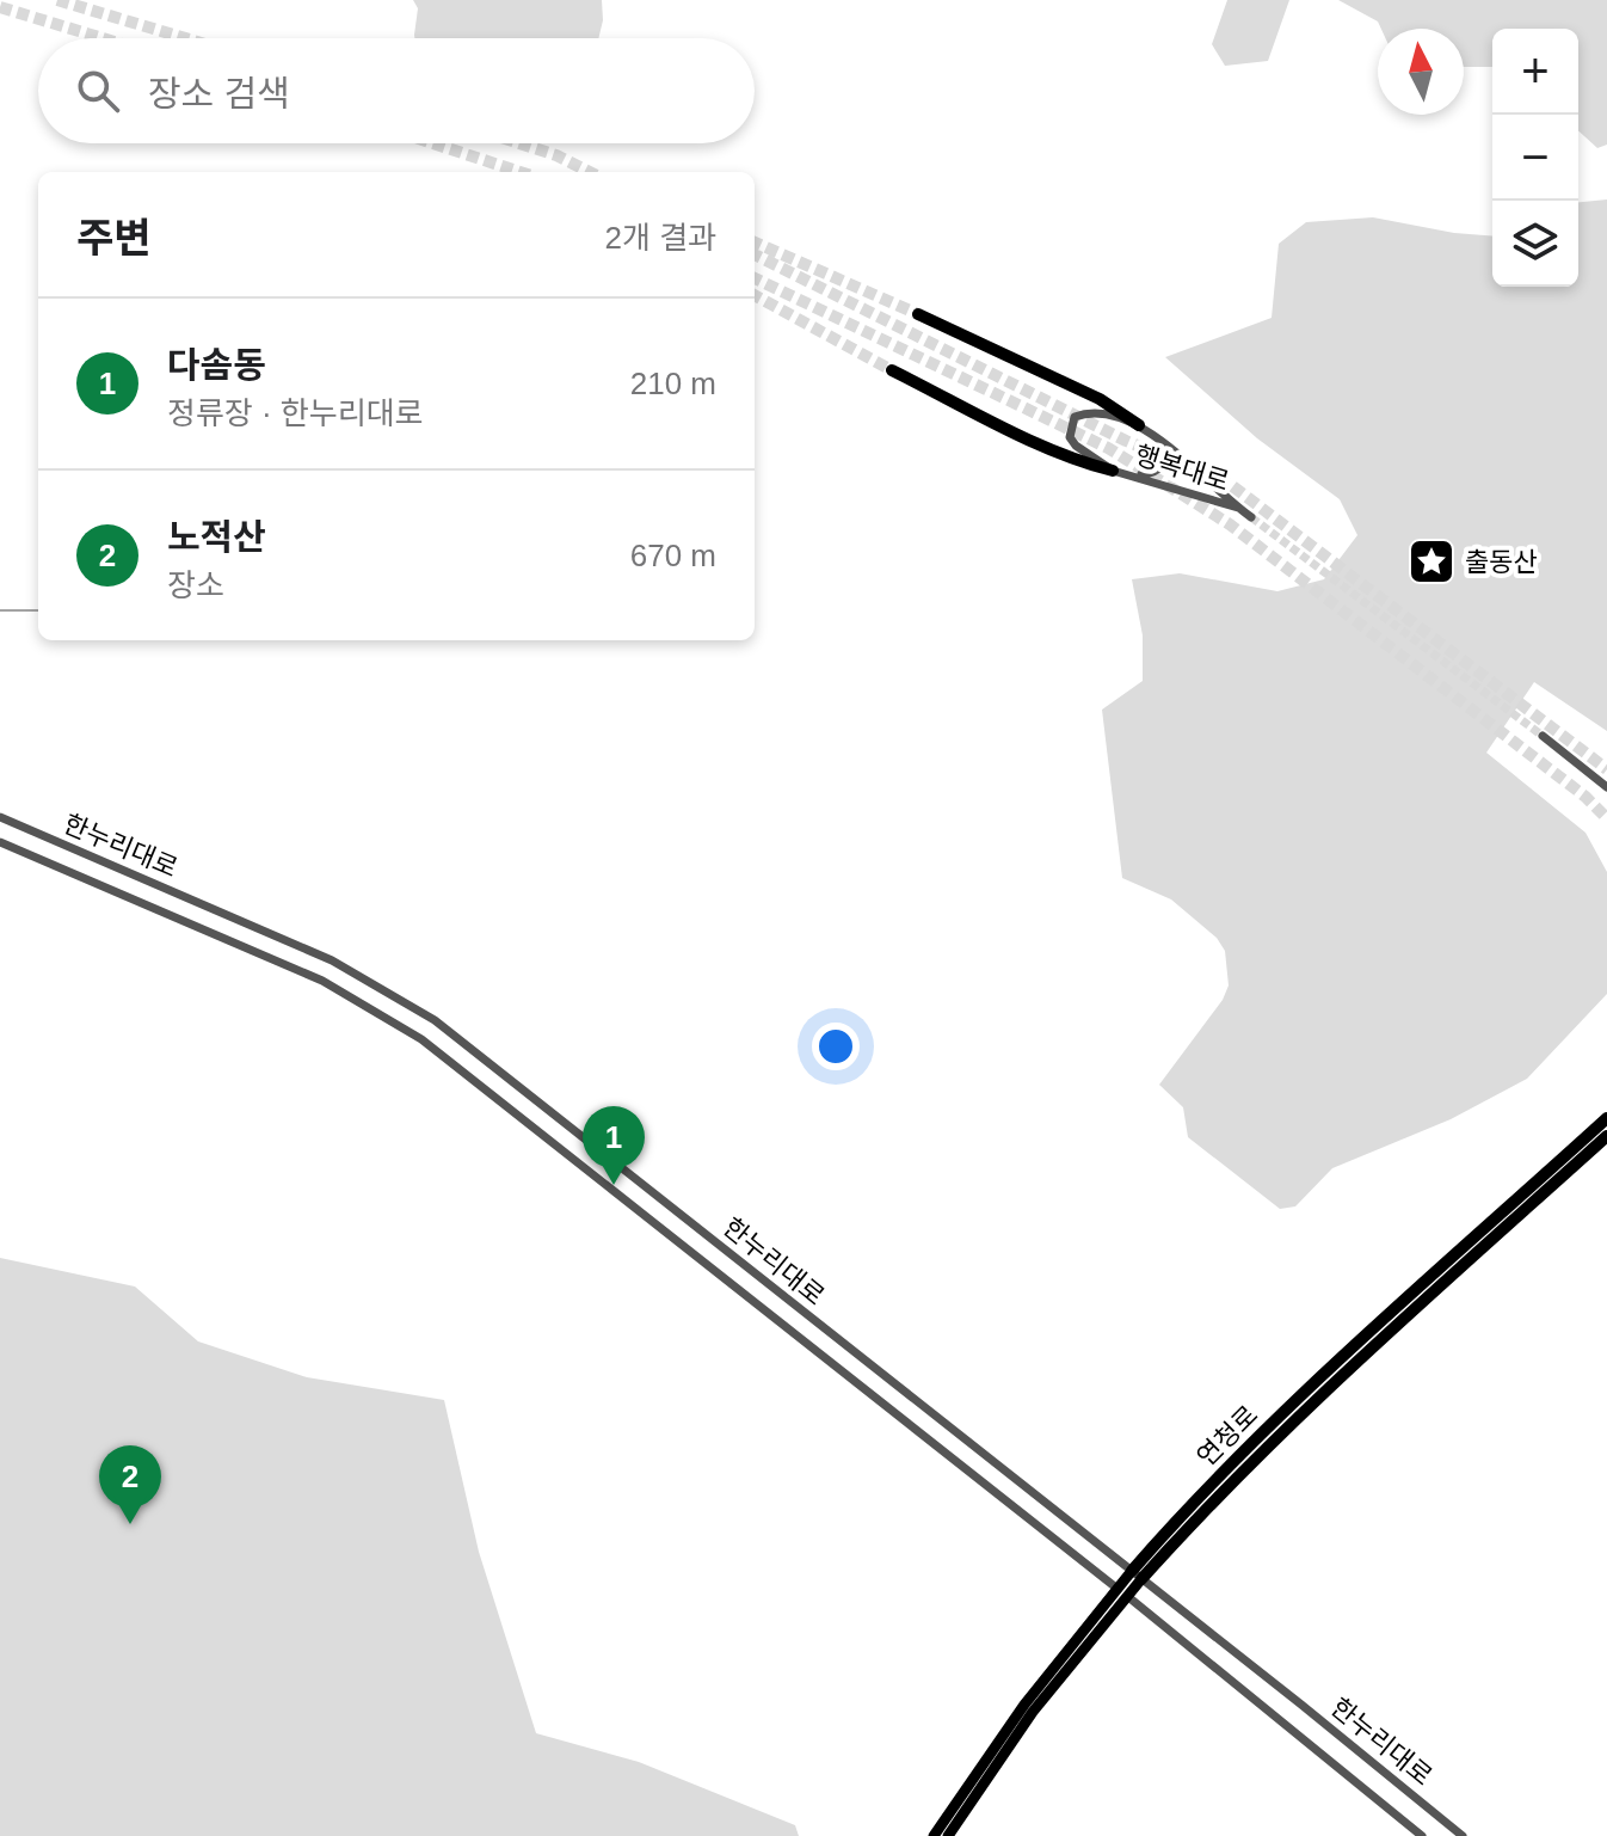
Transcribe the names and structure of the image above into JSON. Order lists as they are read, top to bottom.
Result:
{
  "streets": {
    "highway": ["연청로"],
    "street": ["행복대로", "한누리대로"]
  },
  "crossings": [
    ["한누리대로", "연청로"]
  ],
  "places": {
    "place": ["출동산"]
  },
  "north": "top",
  "page": {
    "map_buttons": ["+", "−"],
    "search": "장소 검색",
    "heading": ["주변", "2개 결과"],
    "list": [
      {
        "mark": "1",
        "name": "다솜동",
        "note": "정류장 · 한누리대로",
        "value": "210 m"
      },
      {
        "mark": "2",
        "name": "노적산",
        "note": "장소",
        "value": "670 m"
      }
    ],
    "pins": ["1", "2"]
  }
}
